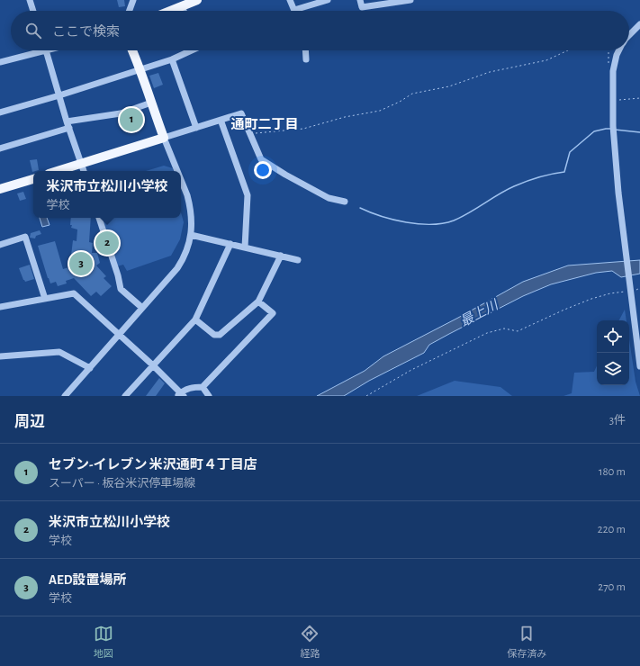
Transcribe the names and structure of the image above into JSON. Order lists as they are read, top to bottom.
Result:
{
  "districts": ["通町二丁目"],
  "water": ["最上川"],
  "page": {
    "search": "ここで検索",
    "pins": ["1", "2", "3"],
    "popup": ["米沢市立松川小学校", "学校"],
    "heading": ["周辺", "3件"],
    "list": [
      {
        "mark": "1",
        "name": "セブン-イレブン 米沢通町４丁目店",
        "note": "スーパー · 板谷米沢停車場線",
        "value": "180 m"
      },
      {
        "mark": "2",
        "name": "米沢市立松川小学校",
        "note": "学校",
        "value": "220 m"
      },
      {
        "mark": "3",
        "name": "AED設置場所",
        "note": "学校",
        "value": "270 m"
      }
    ],
    "nav": ["地図", "経路", "保存済み"]
  }
}
